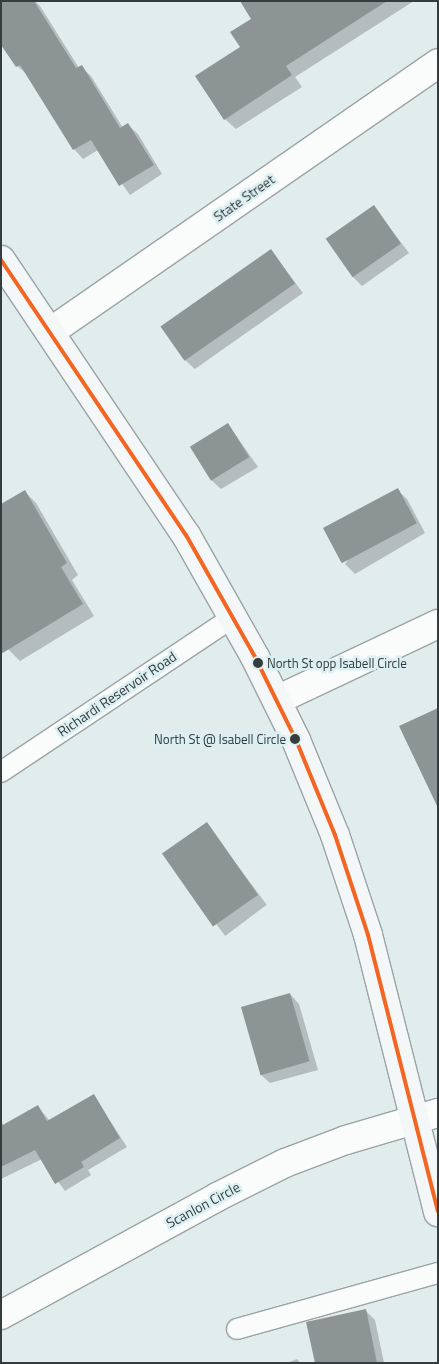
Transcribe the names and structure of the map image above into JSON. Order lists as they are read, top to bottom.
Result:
{
  "streets": {
    "street": ["State Street", "Scanlon Circle"],
    "lane": ["Richardi Reservoir Road"]
  },
  "places": ["North St opp Isabell Circle", "North St @ Isabell Circle"]
}
